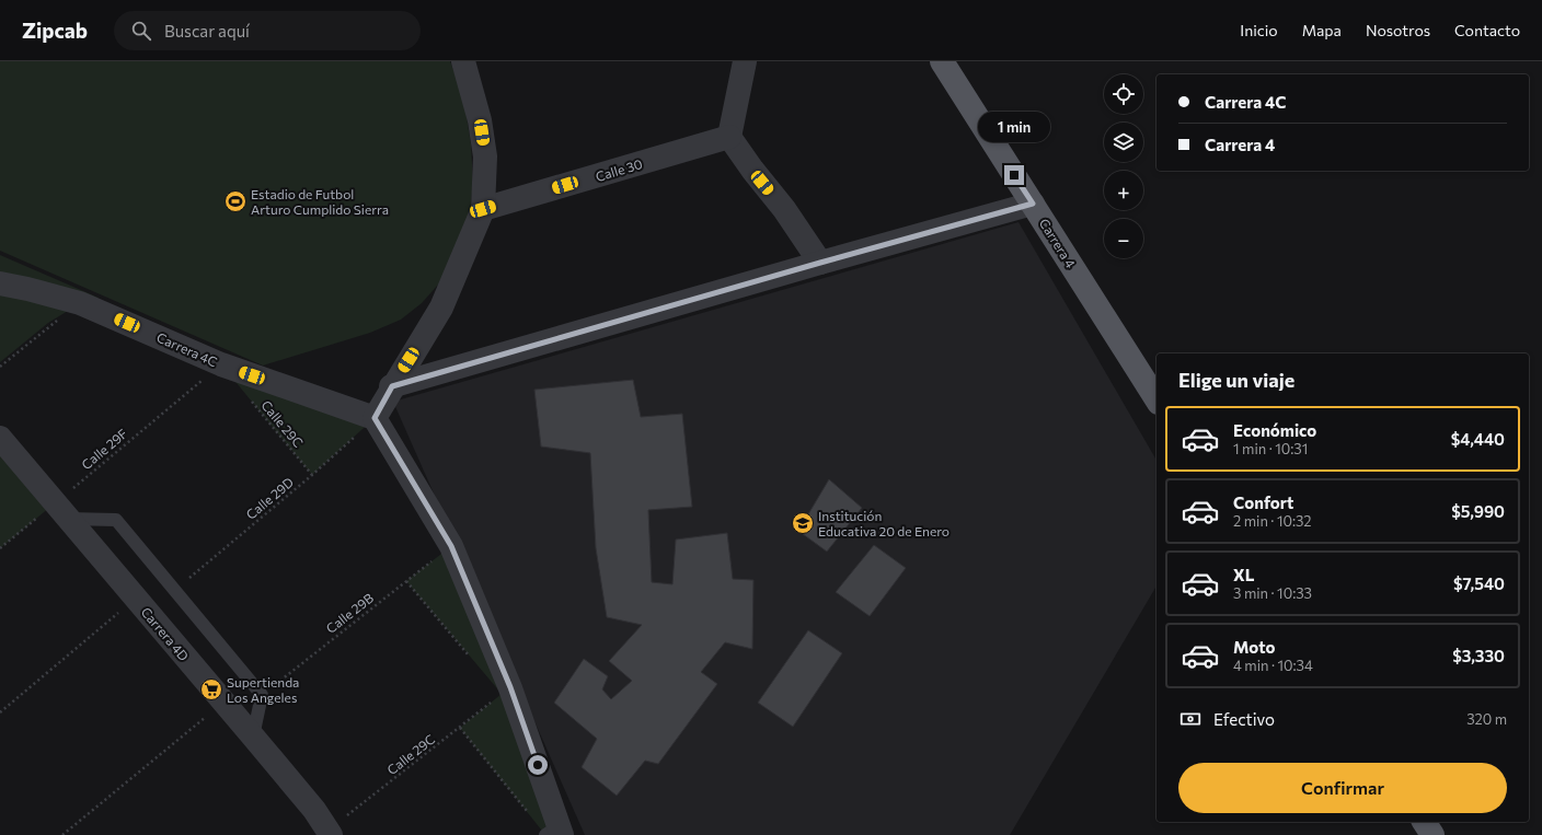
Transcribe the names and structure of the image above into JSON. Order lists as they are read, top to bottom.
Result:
{
  "streets": {
    "main road": ["Carrera 4"],
    "street": ["Calle 30", "Carrera 4C", "Carrera 4D"],
    "path": [
      "Calle 29C",
      "Calle 29F",
      "Calle 29D",
      "Calle 29B"
    ]
  },
  "crossings": [
    ["Carrera 4C", "Calle 29F"],
    ["Carrera 4C", "Calle 29D"],
    ["Calle 29C", "Calle 29D"],
    ["Calle 29C", "Carrera 4D"],
    ["Calle 29F", "Carrera 4D"]
  ],
  "places": {
    "sports": ["Estadio de Futbol Arturo Cumplido Sierra"],
    "school or university": ["Institución Educativa 20 de Enero"],
    "supermarket": ["Supertienda Los Angeles"]
  },
  "page": {
    "header": "Zipcab",
    "search": "Buscar aquí",
    "nav": [
      "Inicio",
      "Mapa",
      "Nosotros",
      "Contacto"
    ],
    "map_buttons": ["+", "−"],
    "banner": ["Carrera 4C", "Carrera 4"],
    "bubble": "1 min",
    "heading": "Elige un viaje",
    "list": [
      {
        "name": "Económico",
        "note": "1 min · 10:31",
        "value": "$4,440"
      },
      {
        "name": "Confort",
        "note": "2 min · 10:32",
        "value": "$5,990"
      },
      {
        "name": "XL",
        "note": "3 min · 10:33",
        "value": "$7,540"
      },
      {
        "name": "Moto",
        "note": "4 min · 10:34",
        "value": "$3,330"
      }
    ],
    "pay": ["Efectivo", "320 m"],
    "buttons": "Confirmar"
  }
}
